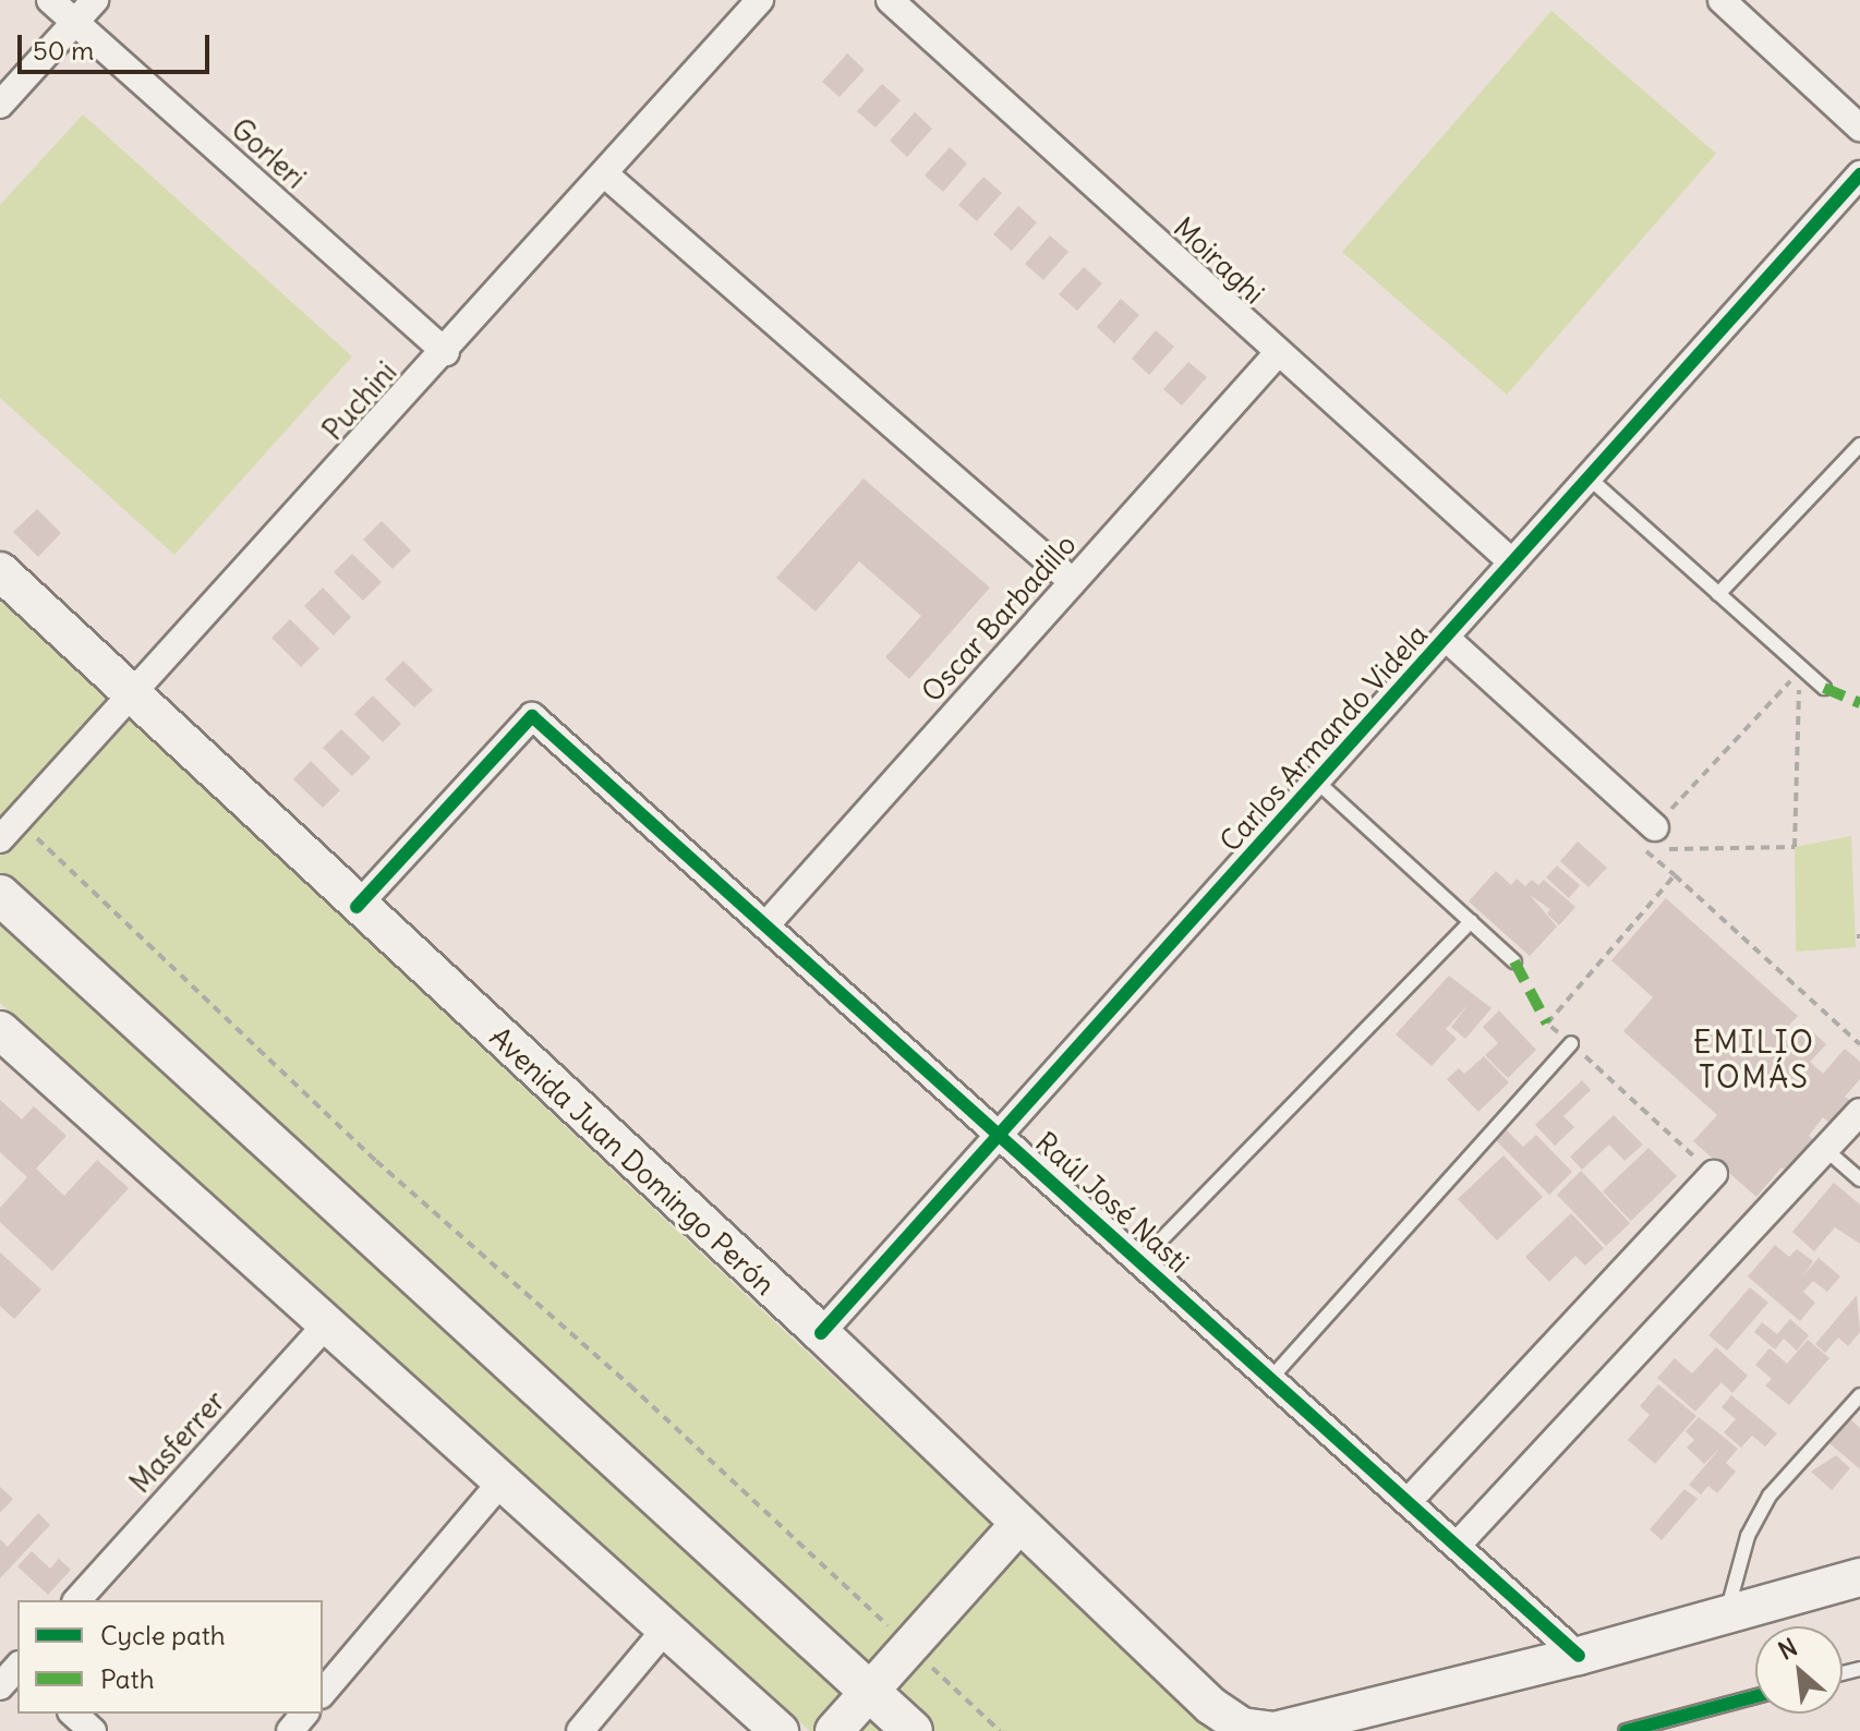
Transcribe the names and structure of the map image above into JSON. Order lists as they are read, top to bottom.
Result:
{
  "streets": {
    "main road": ["Avenida Juan Domingo Perón"],
    "street": [
      "Gorleri",
      "Moiraghi",
      "Puchini",
      "Oscar Barbadillo",
      "Carlos Armando Videla",
      "Raúl José Nasti",
      "Masferrer"
    ]
  },
  "crossings": [
    ["Gorleri", "Puchini"],
    ["Moiraghi", "Oscar Barbadillo"],
    ["Moiraghi", "Carlos Armando Videla"],
    ["Puchini", "Avenida Juan Domingo Perón"],
    ["Oscar Barbadillo", "Raúl José Nasti"],
    ["Carlos Armando Videla", "Avenida Juan Domingo Perón"],
    ["Carlos Armando Videla", "Raúl José Nasti"],
    ["Avenida Juan Domingo Perón", "Raúl José Nasti"]
  ],
  "districts": ["EMILIO TOMÁS"],
  "legend": ["Cycle path", "Path"],
  "scale_bar": "50 m",
  "north": "top left"
}
